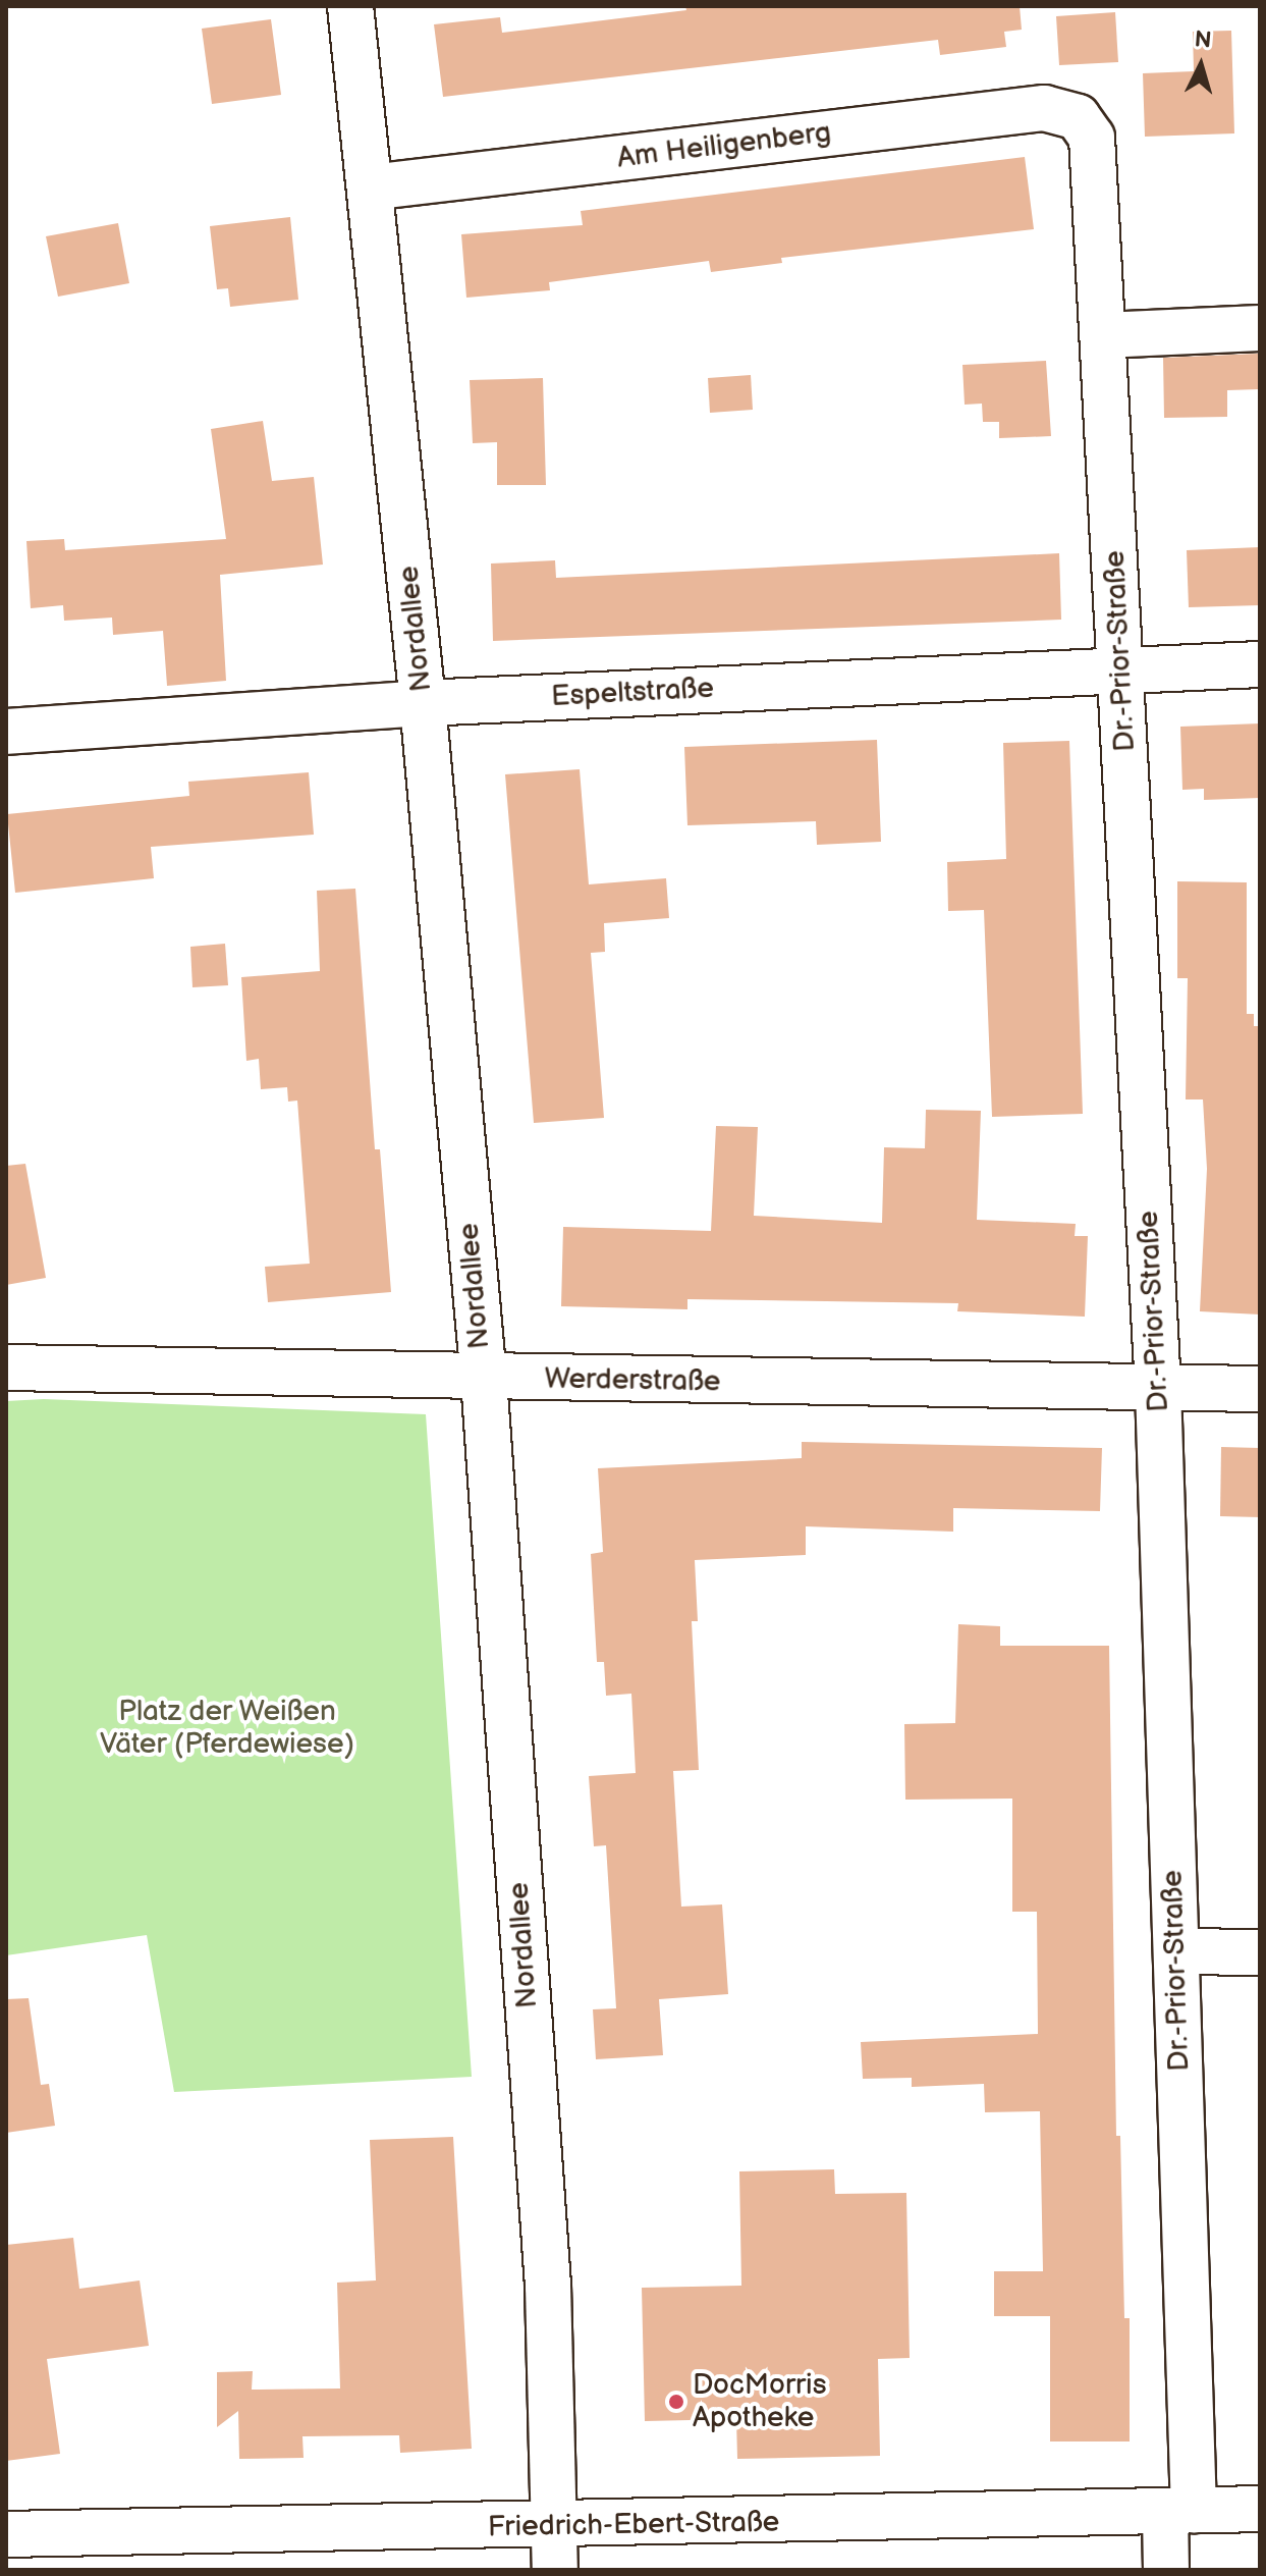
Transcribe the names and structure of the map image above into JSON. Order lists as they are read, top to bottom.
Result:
{
  "streets": {
    "street": [
      "Am Heiligenberg",
      "Nordallee",
      "Dr.-Prior-Straße",
      "Espeltstraße",
      "Werderstraße",
      "Friedrich-Ebert-Straße"
    ]
  },
  "crossings": [
    ["Am Heiligenberg", "Nordallee"],
    ["Am Heiligenberg", "Dr.-Prior-Straße"],
    ["Nordallee", "Espeltstraße"],
    ["Nordallee", "Werderstraße"],
    ["Nordallee", "Friedrich-Ebert-Straße"],
    ["Dr.-Prior-Straße", "Espeltstraße"],
    ["Dr.-Prior-Straße", "Werderstraße"],
    ["Dr.-Prior-Straße", "Friedrich-Ebert-Straße"]
  ],
  "parks": ["Platz der Weißen Väter (Pferdewiese)"],
  "places": ["DocMorris Apotheke"],
  "north": "top"
}
